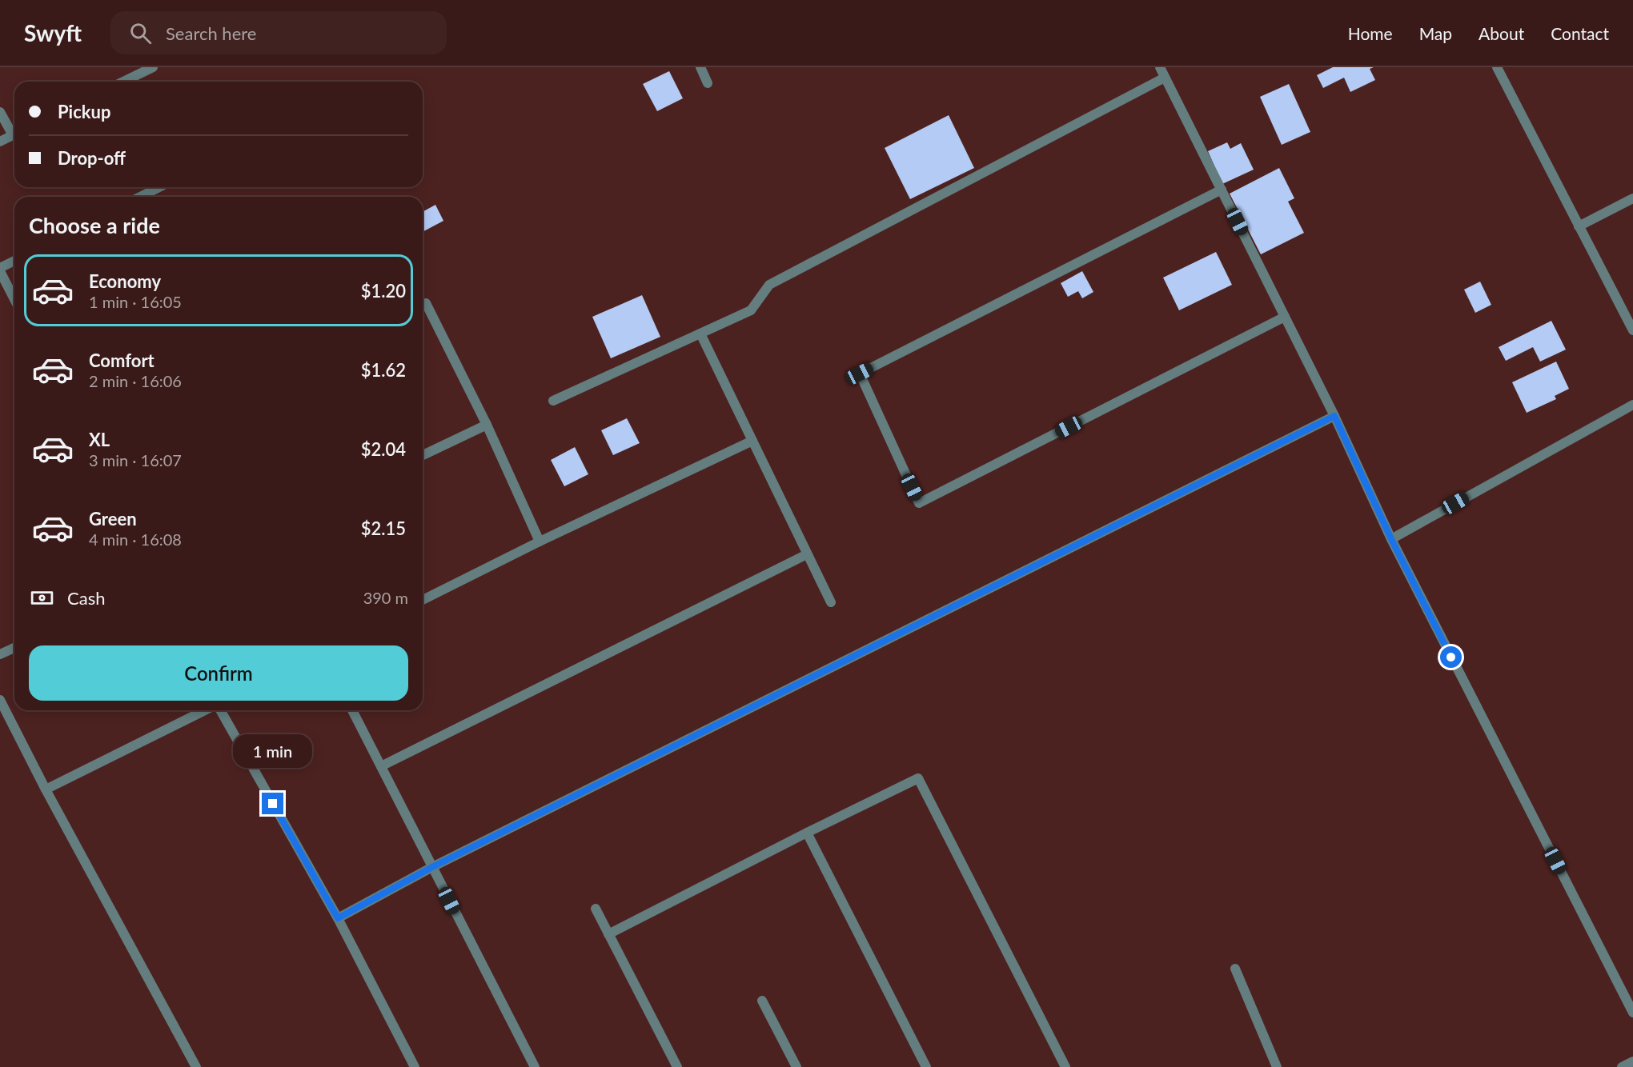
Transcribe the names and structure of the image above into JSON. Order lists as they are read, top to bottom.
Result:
{
  "page": {
    "header": "Swyft",
    "search": "Search here",
    "nav": [
      "Home",
      "Map",
      "About",
      "Contact"
    ],
    "banner": ["Pickup", "Drop-off"],
    "heading": "Choose a ride",
    "list": [
      {
        "name": "Economy",
        "note": "1 min · 16:05",
        "value": "$1.20"
      },
      {
        "name": "Comfort",
        "note": "2 min · 16:06",
        "value": "$1.62"
      },
      {
        "name": "XL",
        "note": "3 min · 16:07",
        "value": "$2.04"
      },
      {
        "name": "Green",
        "note": "4 min · 16:08",
        "value": "$2.15"
      }
    ],
    "pay": ["Cash", "390 m"],
    "buttons": "Confirm",
    "bubble": "1 min"
  }
}
